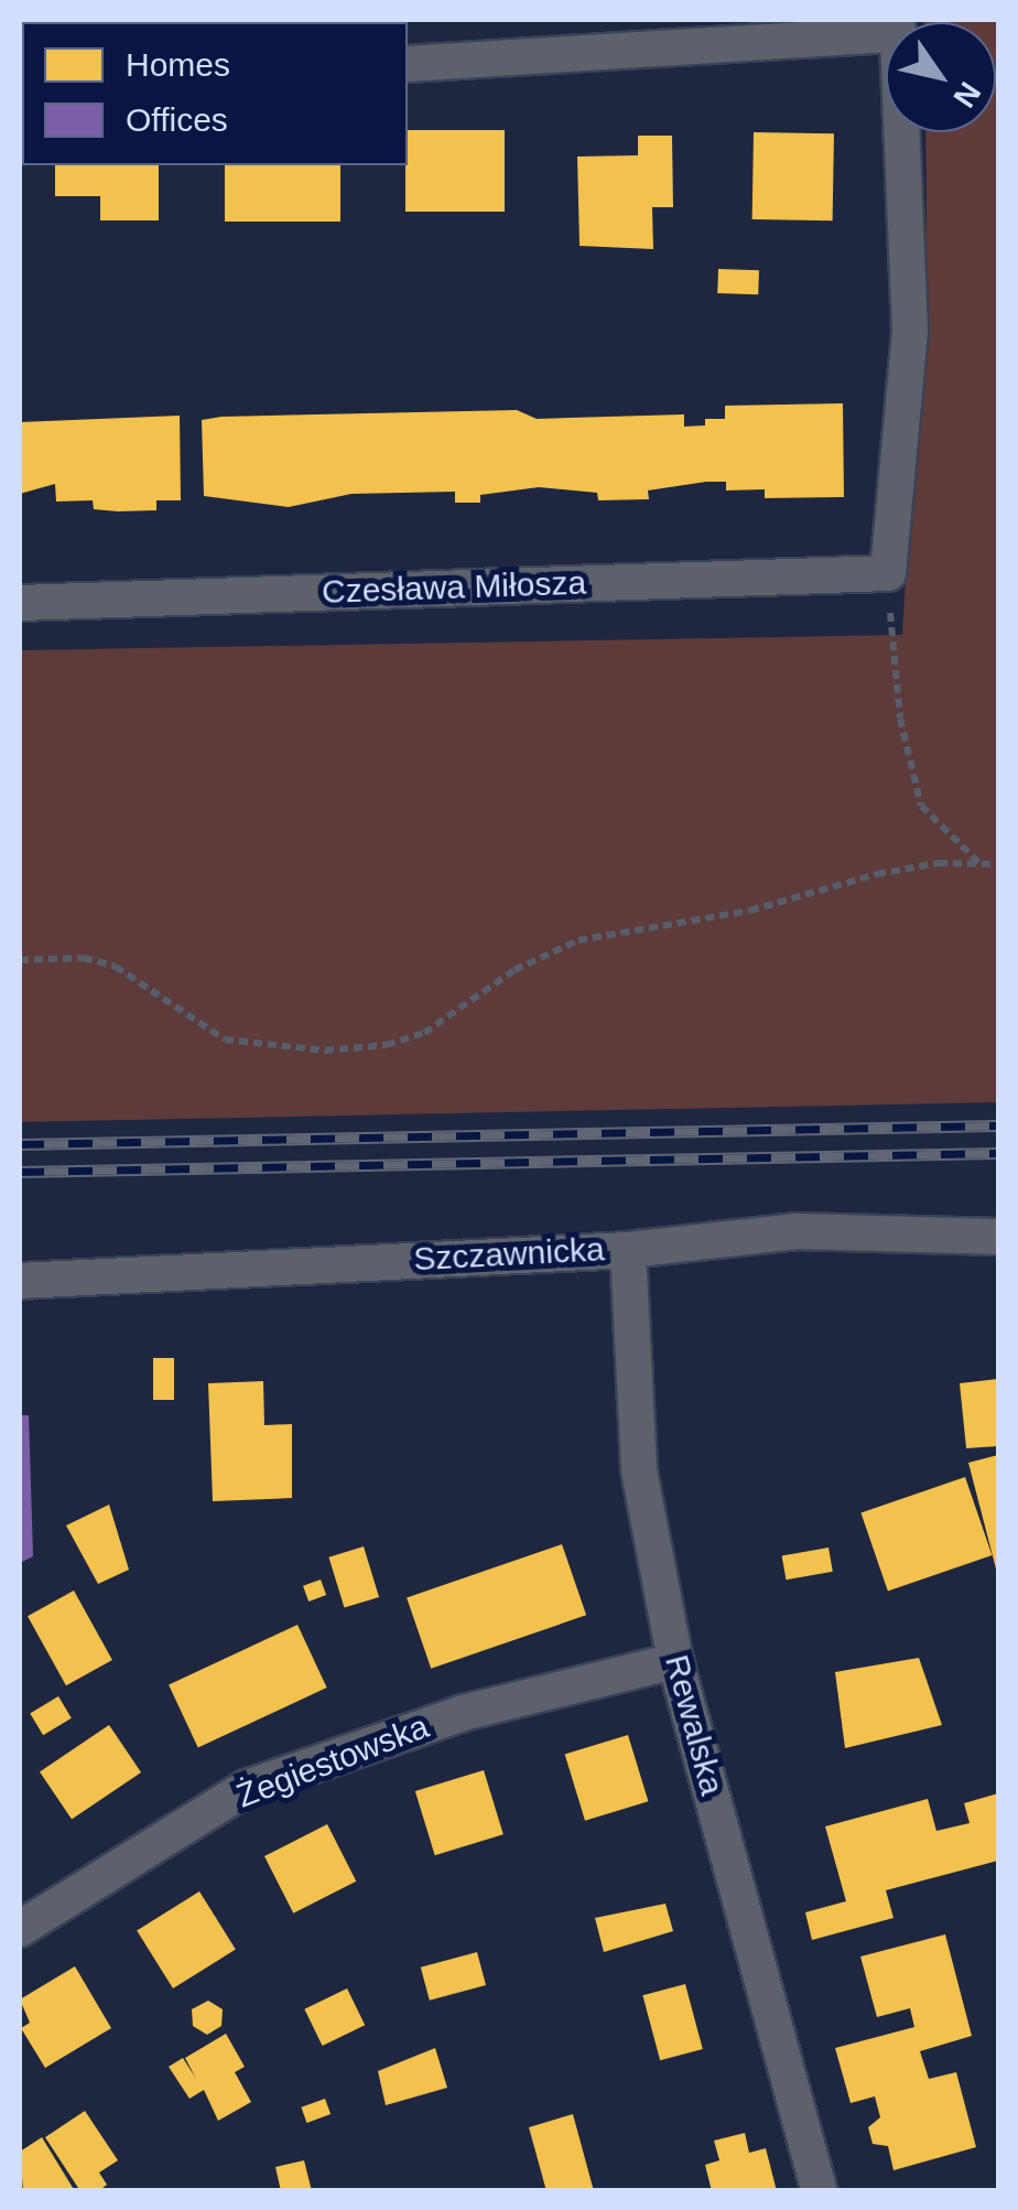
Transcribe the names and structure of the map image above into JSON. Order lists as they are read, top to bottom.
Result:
{
  "streets": {
    "street": [
      "Czesława Miłosza",
      "Szczawnicka",
      "Rewalska",
      "Żegiestowska"
    ]
  },
  "crossings": [
    ["Szczawnicka", "Rewalska"],
    ["Rewalska", "Żegiestowska"]
  ],
  "legend": ["Homes", "Offices"],
  "north": "bottom right"
}
